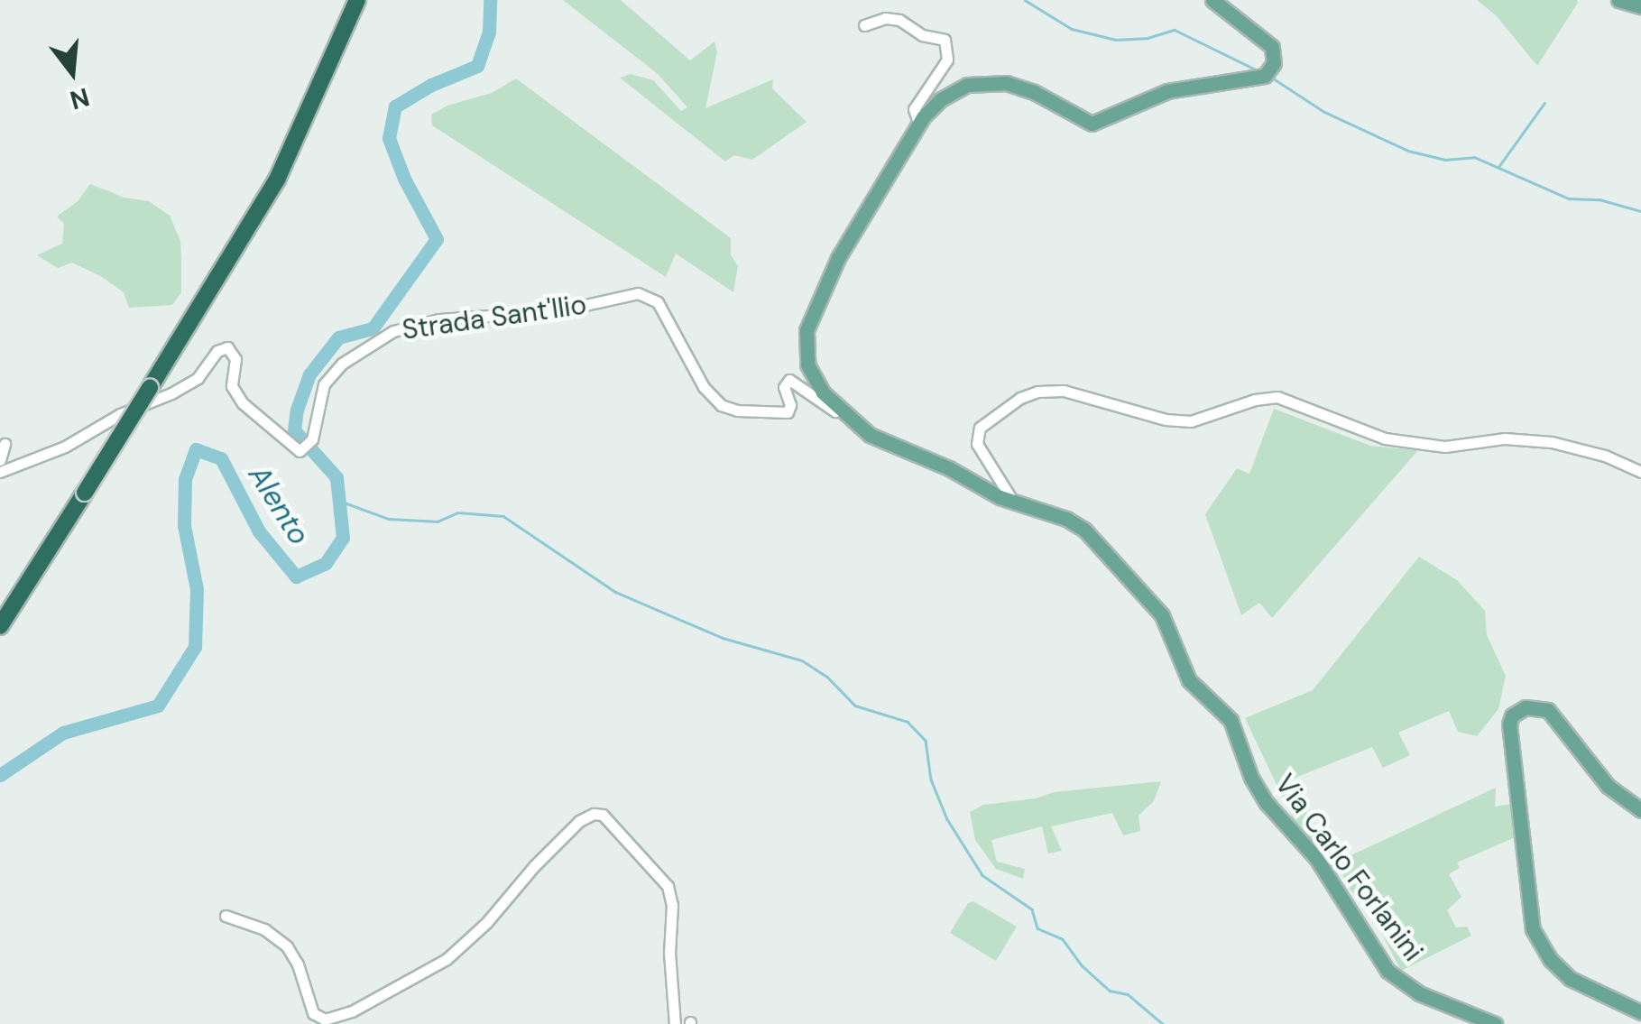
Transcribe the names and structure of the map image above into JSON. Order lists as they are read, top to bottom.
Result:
{
  "streets": {
    "main road": ["Via Carlo Forlanini"],
    "street": ["Strada Sant'Ilio"]
  },
  "crossings": [
    ["Strada Sant'Ilio", "Via Carlo Forlanini"]
  ],
  "water": ["Alento"],
  "north": "bottom"
}
